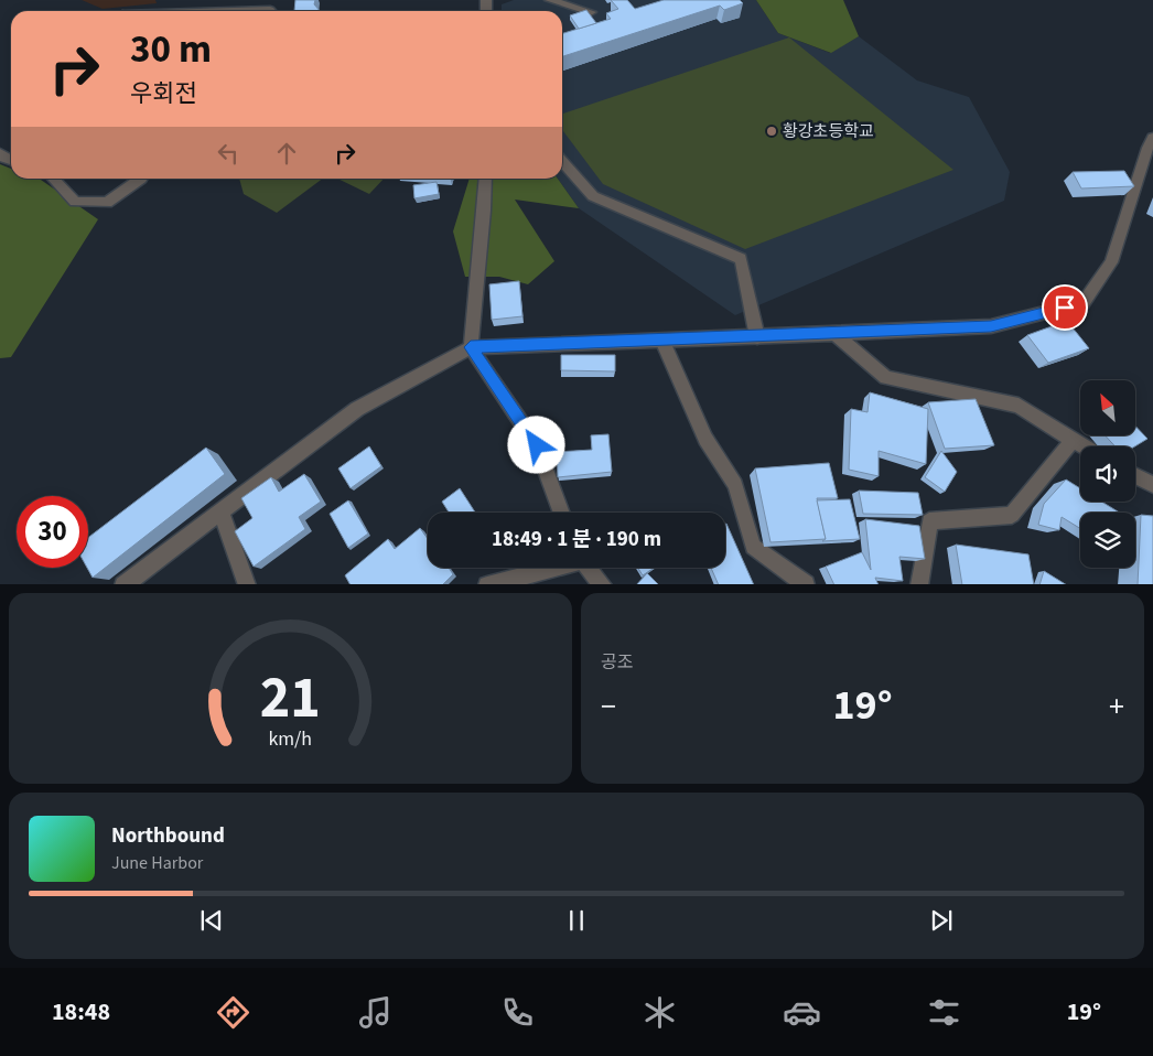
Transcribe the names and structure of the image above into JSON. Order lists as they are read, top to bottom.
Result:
{
  "places": ["황강초등학교"],
  "north": "top left",
  "page": {
    "turn": ["30 m", "우회전"],
    "limit": "30",
    "trip": "18:49 · 1 분 · 190 m",
    "tile": "공조",
    "heat": ["−", "19°", "+"],
    "song": ["Northbound", "June Harbor"],
    "tabs": ["18:48", "19°"],
    "gauge": ["21", "km/h"]
  }
}
